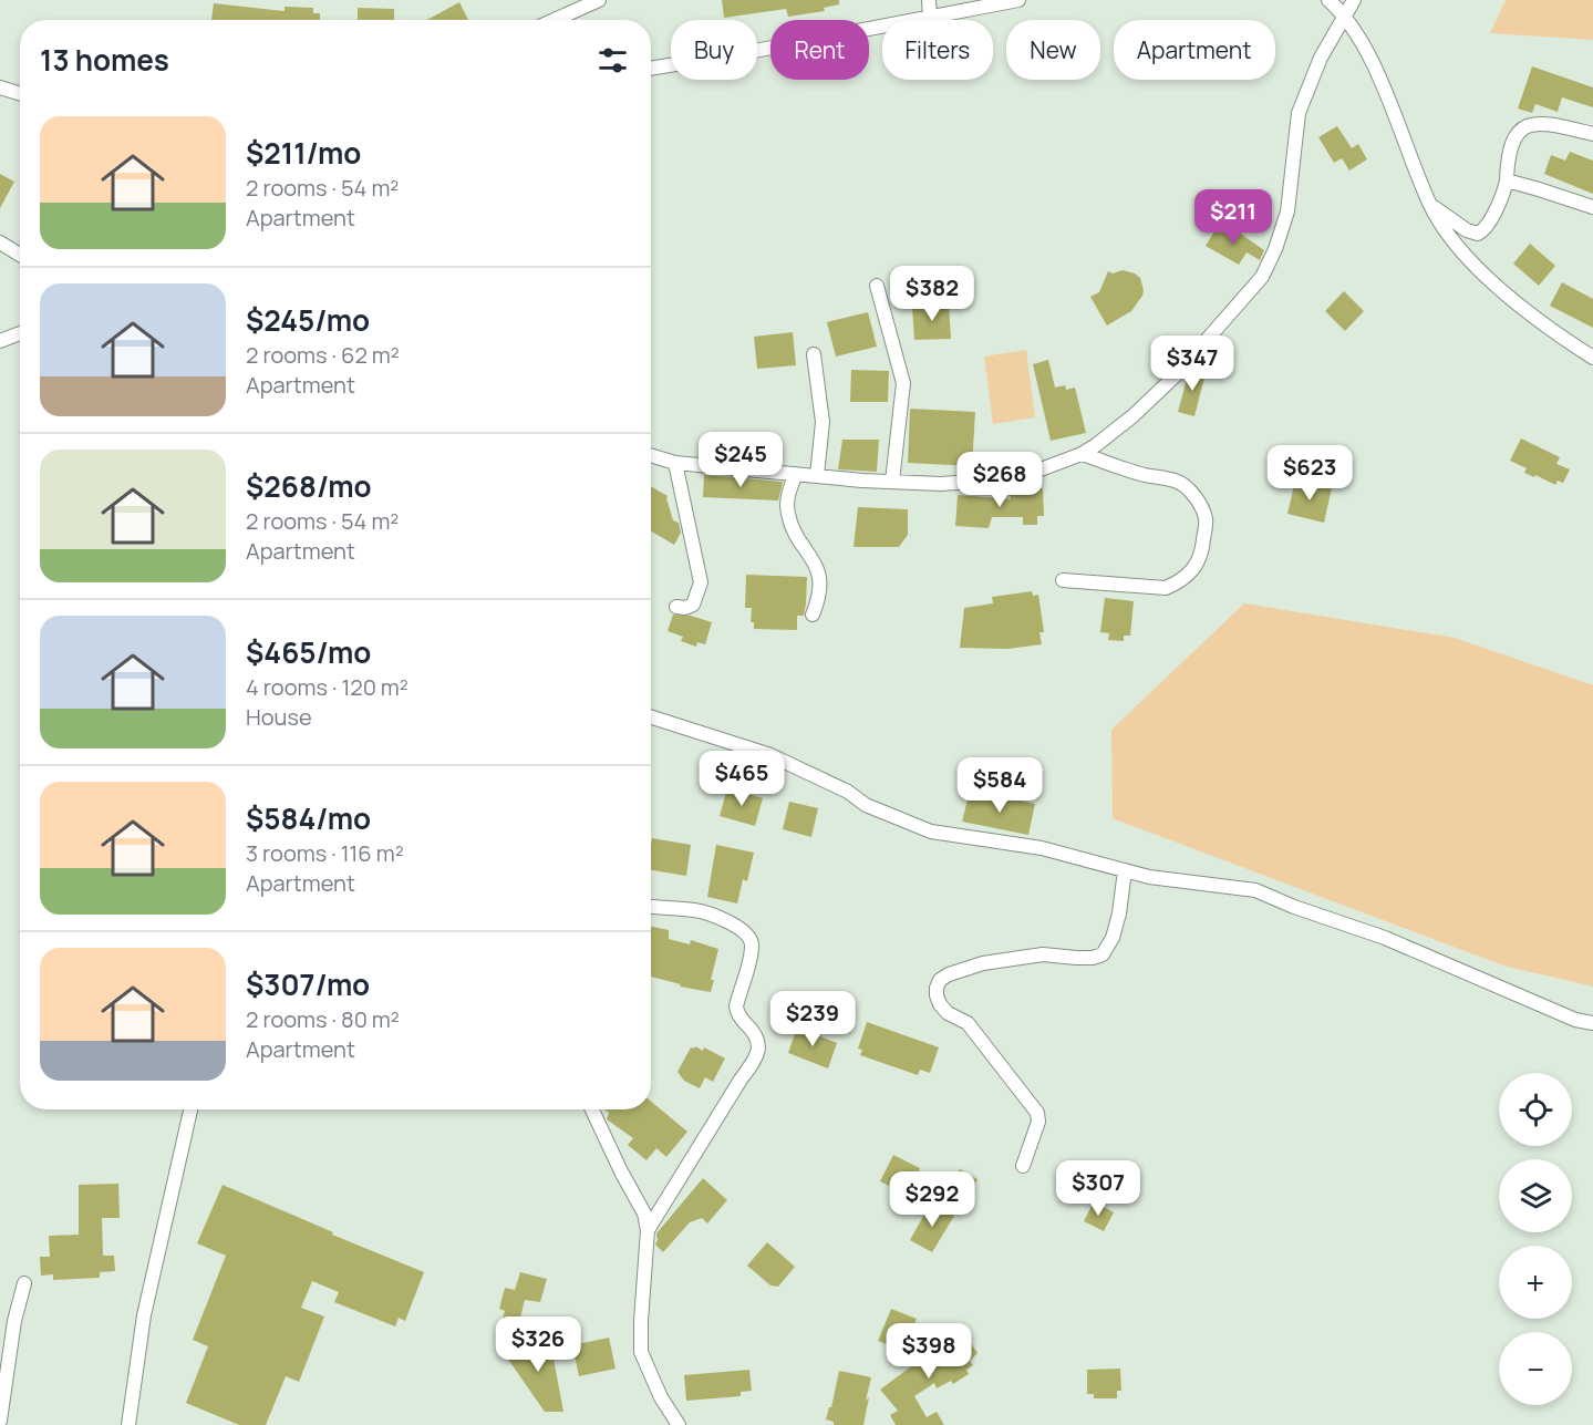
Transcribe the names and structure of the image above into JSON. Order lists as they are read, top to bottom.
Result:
{
  "page": {
    "chip": [
      "Buy",
      "Rent",
      "Filters",
      "New",
      "Apartment"
    ],
    "heading": "13 homes",
    "list": [
      {
        "name": "$211/mo",
        "note": "2 rooms · 54 m² · Apartment"
      },
      {
        "name": "$245/mo",
        "note": "2 rooms · 62 m² · Apartment"
      },
      {
        "name": "$268/mo",
        "note": "2 rooms · 54 m² · Apartment"
      },
      {
        "name": "$465/mo",
        "note": "4 rooms · 120 m² · House"
      },
      {
        "name": "$584/mo",
        "note": "3 rooms · 116 m² · Apartment"
      },
      {
        "name": "$307/mo",
        "note": "2 rooms · 80 m² · Apartment"
      }
    ],
    "price": [
      "$211",
      "$382",
      "$347",
      "$245",
      "$623",
      "$268",
      "$465",
      "$584",
      "$239",
      "$307",
      "$292",
      "$326",
      "$398"
    ],
    "map_buttons": ["+", "−"]
  }
}
